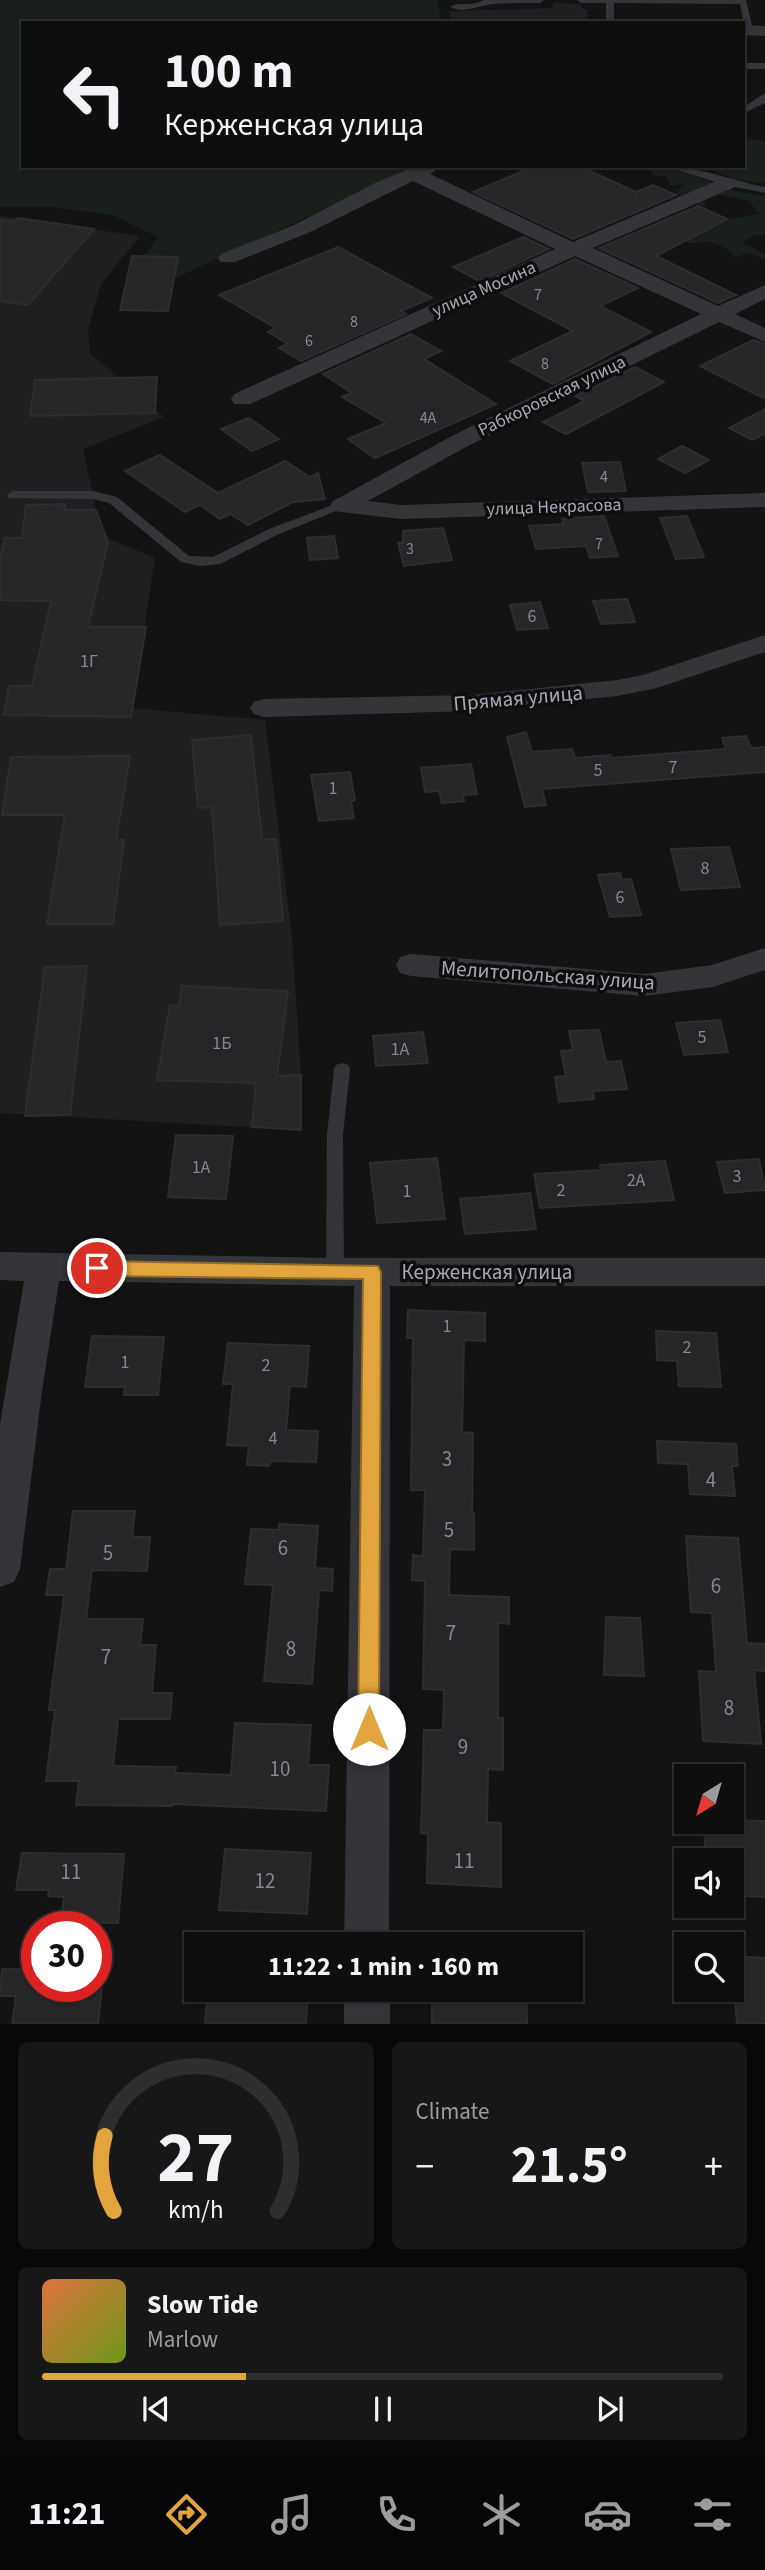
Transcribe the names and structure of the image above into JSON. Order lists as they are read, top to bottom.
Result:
{
  "streets": {
    "street": [
      "улица Мосина",
      "Рабкоровская улица",
      "улица Некрасова",
      "Прямая улица",
      "Мелитопольская улица",
      "Керженская улица"
    ]
  },
  "crossings": [
    ["Рабкоровская улица", "улица Некрасова"]
  ],
  "house_numbers": [
    "7",
    "8",
    "6",
    "8",
    "4А",
    "4",
    "7",
    "3",
    "6",
    "1Г",
    "7",
    "5",
    "1",
    "8",
    "6",
    "5",
    "1Б",
    "1А",
    "1А",
    "3",
    "2А",
    "2",
    "1",
    "1",
    "2",
    "1",
    "2",
    "4",
    "3",
    "4",
    "5",
    "6",
    "5",
    "6",
    "7",
    "8",
    "7",
    "8",
    "9",
    "10",
    "11",
    "11",
    "12"
  ],
  "north": "bottom left",
  "page": {
    "turn": ["100 m", "Керженская улица"],
    "limit": "30",
    "trip": "11:22 · 1 min · 160 m",
    "tile": "Climate",
    "heat": ["−", "21.5°", "+"],
    "song": ["Slow Tide", "Marlow"],
    "tabs": "11:21",
    "gauge": ["27", "km/h"]
  }
}
